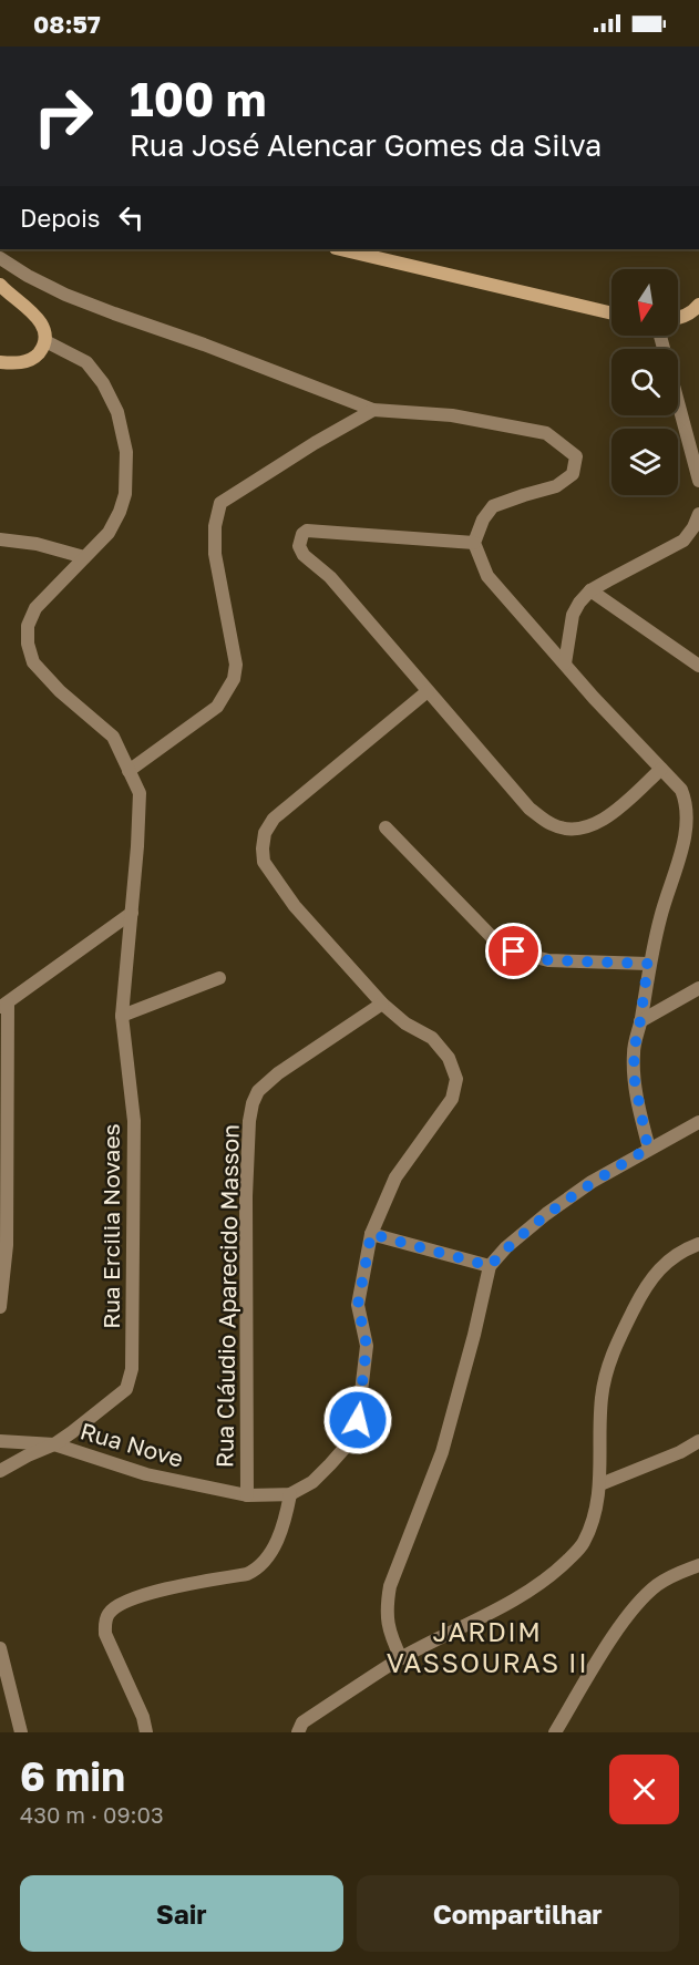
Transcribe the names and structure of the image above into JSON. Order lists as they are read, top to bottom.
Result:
{
  "streets": {
    "street": ["Rua Ercilia Novaes", "Rua Cláudio Aparecido Masson", "Rua Nove"]
  },
  "crossings": [
    ["Rua Ercilia Novaes", "Rua Nove"],
    ["Rua Cláudio Aparecido Masson", "Rua Nove"]
  ],
  "districts": ["JARDIM VASSOURAS II"],
  "north": "bottom",
  "page": {
    "status": "08:57",
    "turn": ["100 m", "Rua José Alencar Gomes da Silva"],
    "then": "Depois",
    "heading": ["6 min", "430 m · 09:03"],
    "buttons": ["Sair", "Compartilhar"]
  }
}
